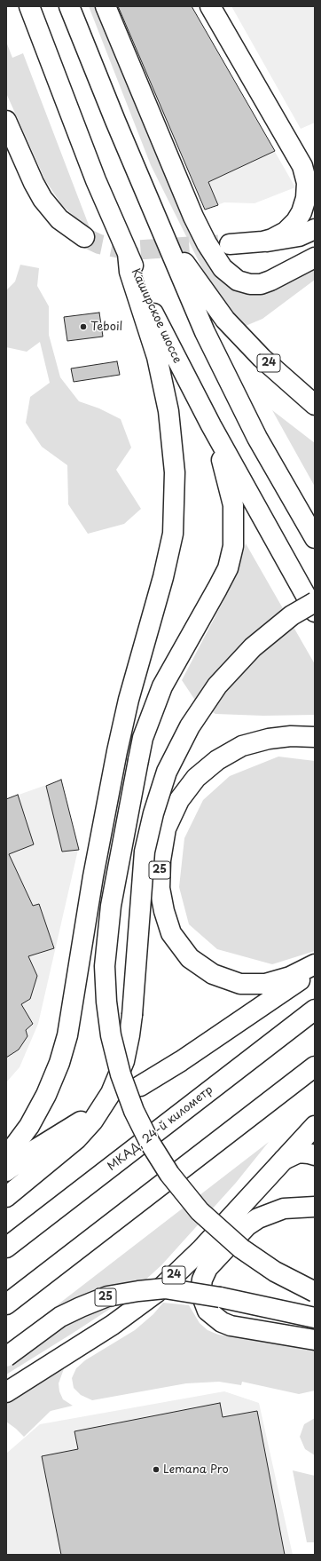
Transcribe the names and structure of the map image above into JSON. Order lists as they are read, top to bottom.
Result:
{
  "streets": {
    "main road": [
      "Каширское шоссе",
      "24",
      "25",
      "МКАД, 24-й километр"
    ]
  },
  "places": ["Teboil", "Lemana Pro"]
}
